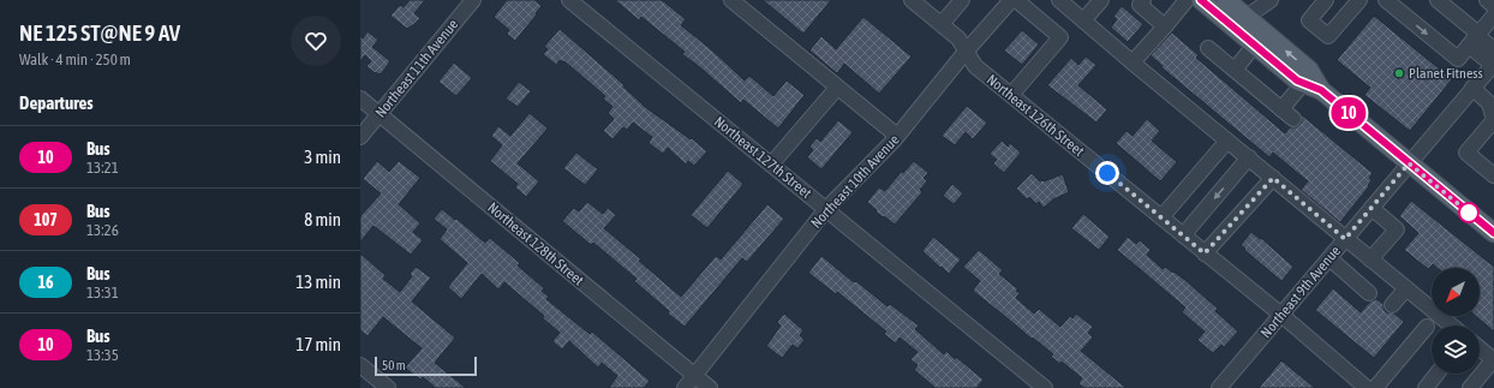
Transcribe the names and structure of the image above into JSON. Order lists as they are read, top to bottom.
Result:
{
  "streets": {
    "street": [
      "Northeast 11th Avenue",
      "Northeast 126th Street",
      "Northeast 127th Street",
      "Northeast 10th Avenue",
      "Northeast 128th Street",
      "Northeast 9th Avenue"
    ]
  },
  "crossings": [
    ["Northeast 11th Avenue", "Northeast 128th Street"],
    ["Northeast 126th Street", "Northeast 10th Avenue"],
    ["Northeast 126th Street", "Northeast 9th Avenue"],
    ["Northeast 127th Street", "Northeast 10th Avenue"],
    ["Northeast 10th Avenue", "Northeast 128th Street"]
  ],
  "places": ["Planet Fitness"],
  "lines": ["bus line 10"],
  "scale_bar": "50 m",
  "north": "bottom left",
  "page": {
    "heading": [
      ["NE 125 ST@NE 9 AV", "Walk · 4 min · 250 m"],
      "Departures"
    ],
    "on_map": "10",
    "list": [
      {
        "mark": "10",
        "name": "Bus",
        "note": "13:21",
        "value": "3 min"
      },
      {
        "mark": "107",
        "name": "Bus",
        "note": "13:26",
        "value": "8 min"
      },
      {
        "mark": "16",
        "name": "Bus",
        "note": "13:31",
        "value": "13 min"
      },
      {
        "mark": "10",
        "name": "Bus",
        "note": "13:35",
        "value": "17 min"
      }
    ],
    "scale": "50 m"
  }
}
